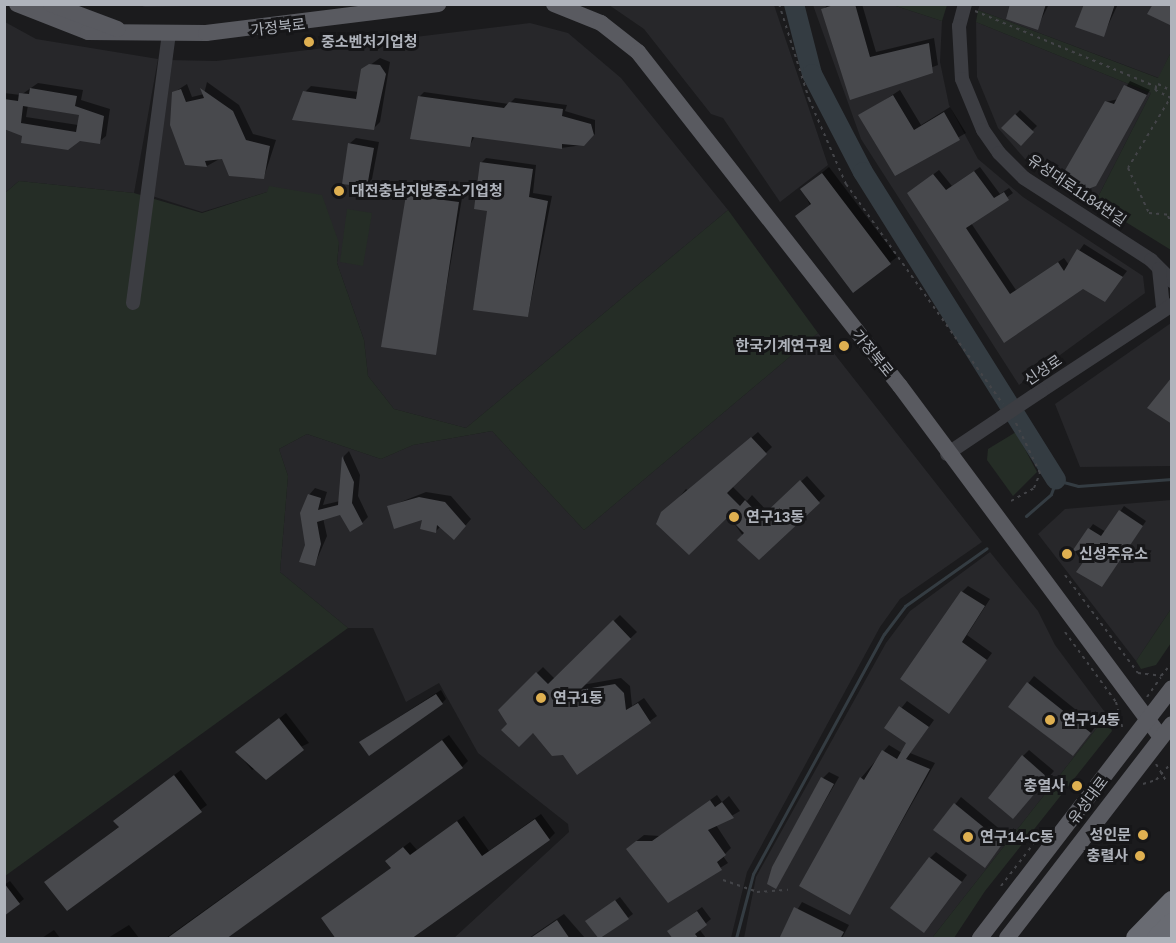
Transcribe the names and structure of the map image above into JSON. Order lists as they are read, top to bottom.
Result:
{
  "streets": {
    "main road": ["가정북로", "유성대로"],
    "street": ["유성대로1184번길", "신성로"]
  },
  "crossings": [
    ["가정북로", "신성로"],
    ["가정북로", "유성대로"]
  ],
  "places": [
    "중소벤처기업청",
    "대전충남지방중소기업청",
    "한국기계연구원",
    "연구13동",
    "신성주유소",
    "연구1동",
    "연구14동",
    "충열사",
    "성인문",
    "연구14-C동",
    "충렬사"
  ]
}
